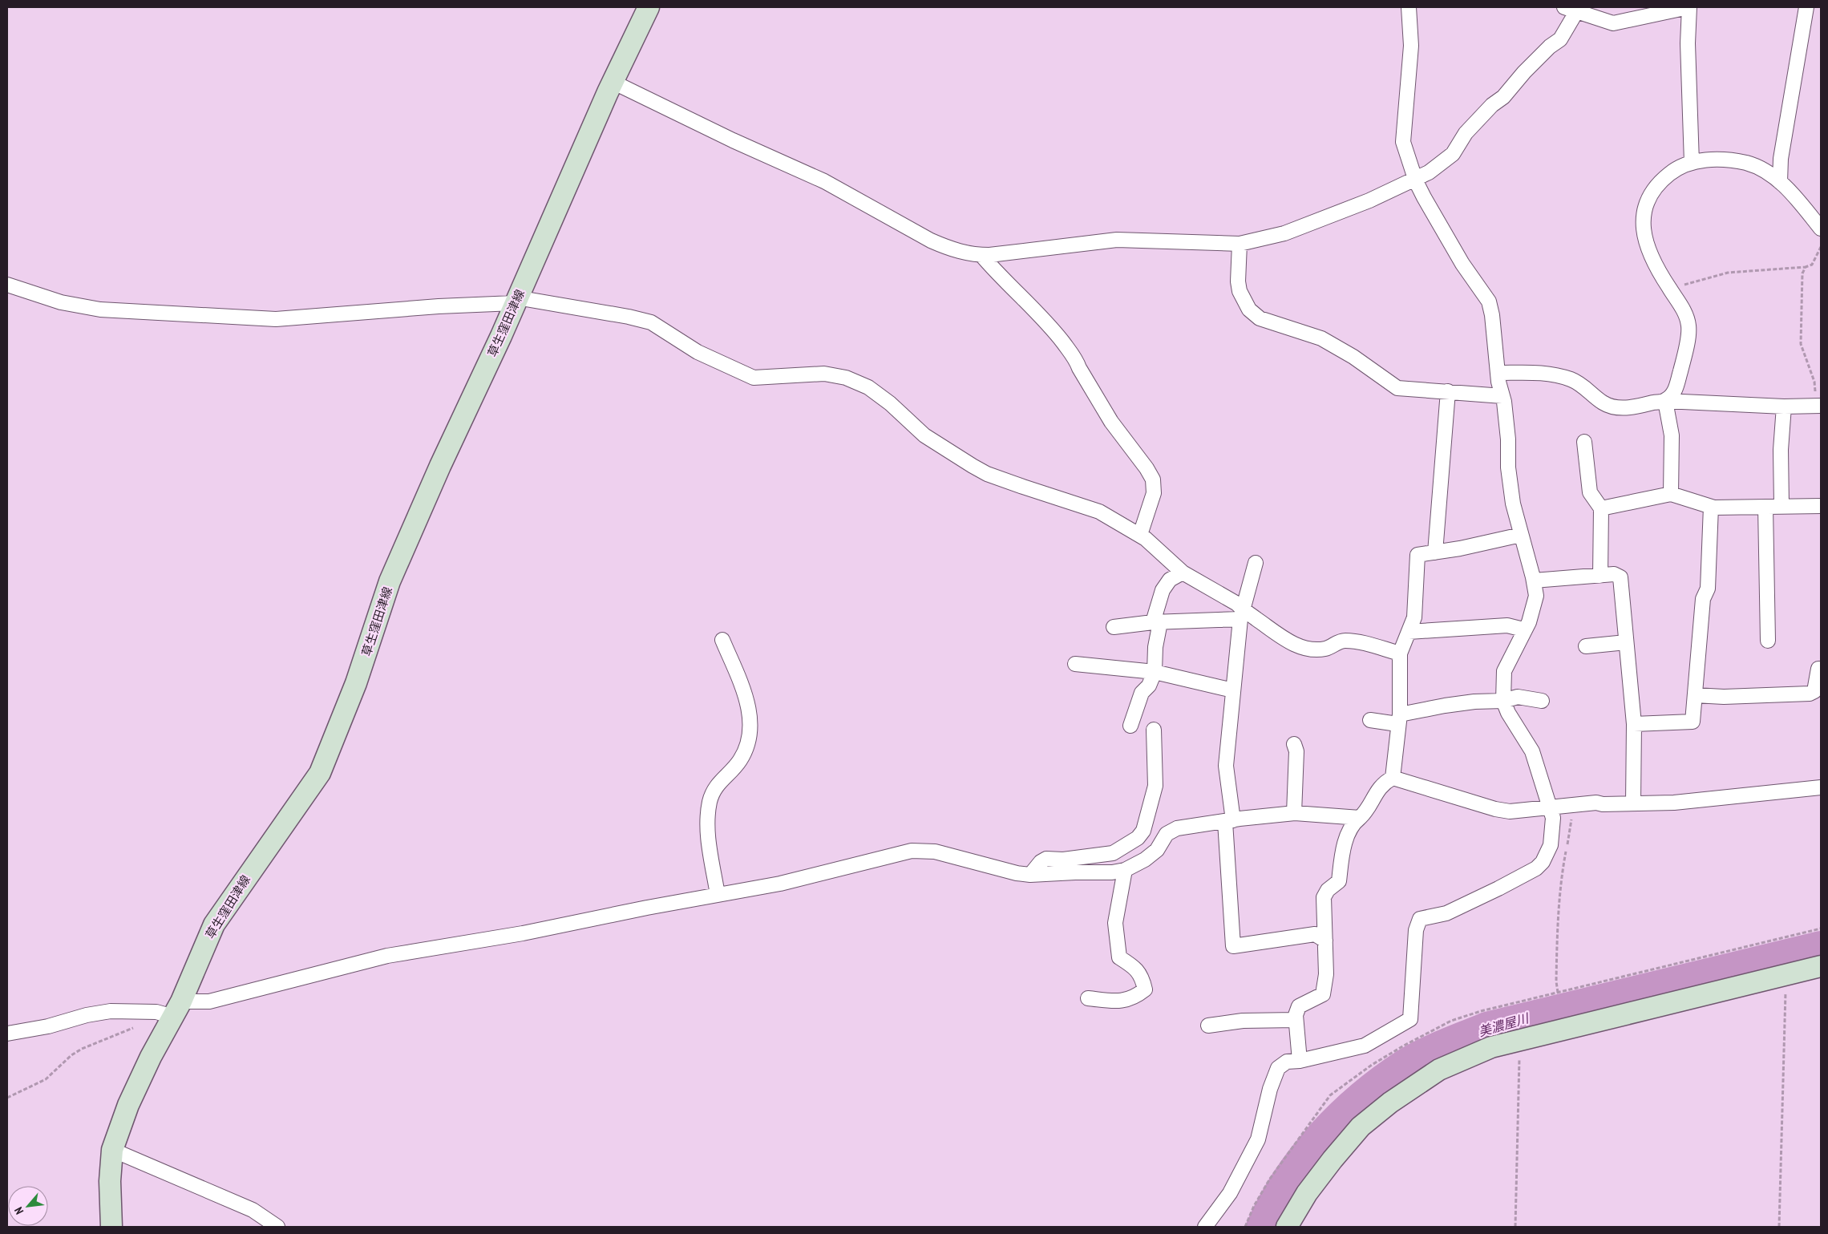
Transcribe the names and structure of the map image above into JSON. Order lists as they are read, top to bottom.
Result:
{
  "streets": {
    "main road": ["草生窪田津線"]
  },
  "water": ["美濃屋川"],
  "north": "bottom left"
}
